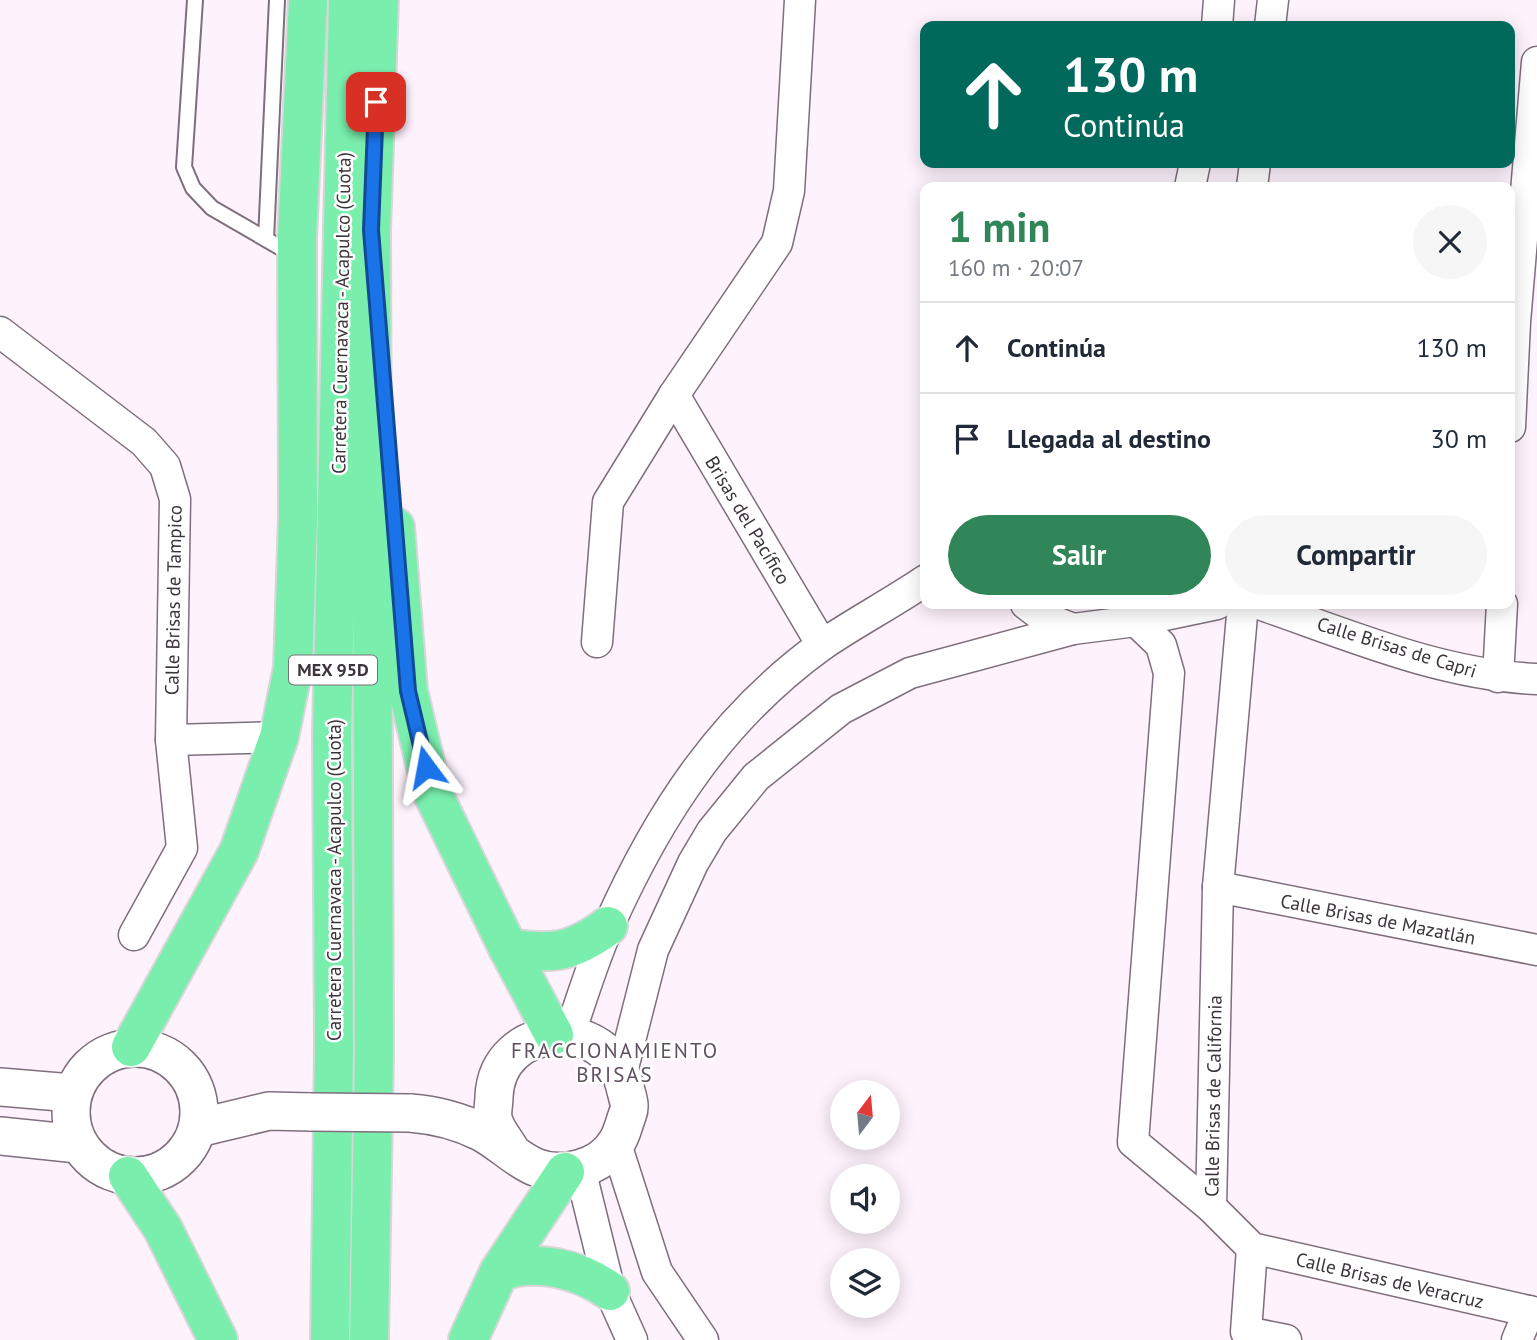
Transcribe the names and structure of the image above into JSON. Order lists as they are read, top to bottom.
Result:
{
  "streets": {
    "highway": ["Carretera Cuernavaca - Acapulco (Cuota)", "MEX 95D"],
    "street": [
      "Brisas del Pacífico",
      "Calle Brisas de Tampico",
      "Calle Brisas de Capri",
      "Calle Brisas de Mazatlán",
      "Calle Brisas de California",
      "Calle Brisas de Veracruz"
    ]
  },
  "crossings": [
    ["Calle Brisas de Mazatlán", "Calle Brisas de California"]
  ],
  "districts": ["FRACCIONAMIENTO BRISAS"],
  "north": "top",
  "page": {
    "turn": ["130 m", "Continúa"],
    "heading": ["1 min", "160 m · 20:07"],
    "list": [
      {
        "name": "Continúa",
        "value": "130 m"
      },
      {
        "name": "Llegada al destino",
        "value": "30 m"
      }
    ],
    "buttons": ["Salir", "Compartir"]
  }
}
